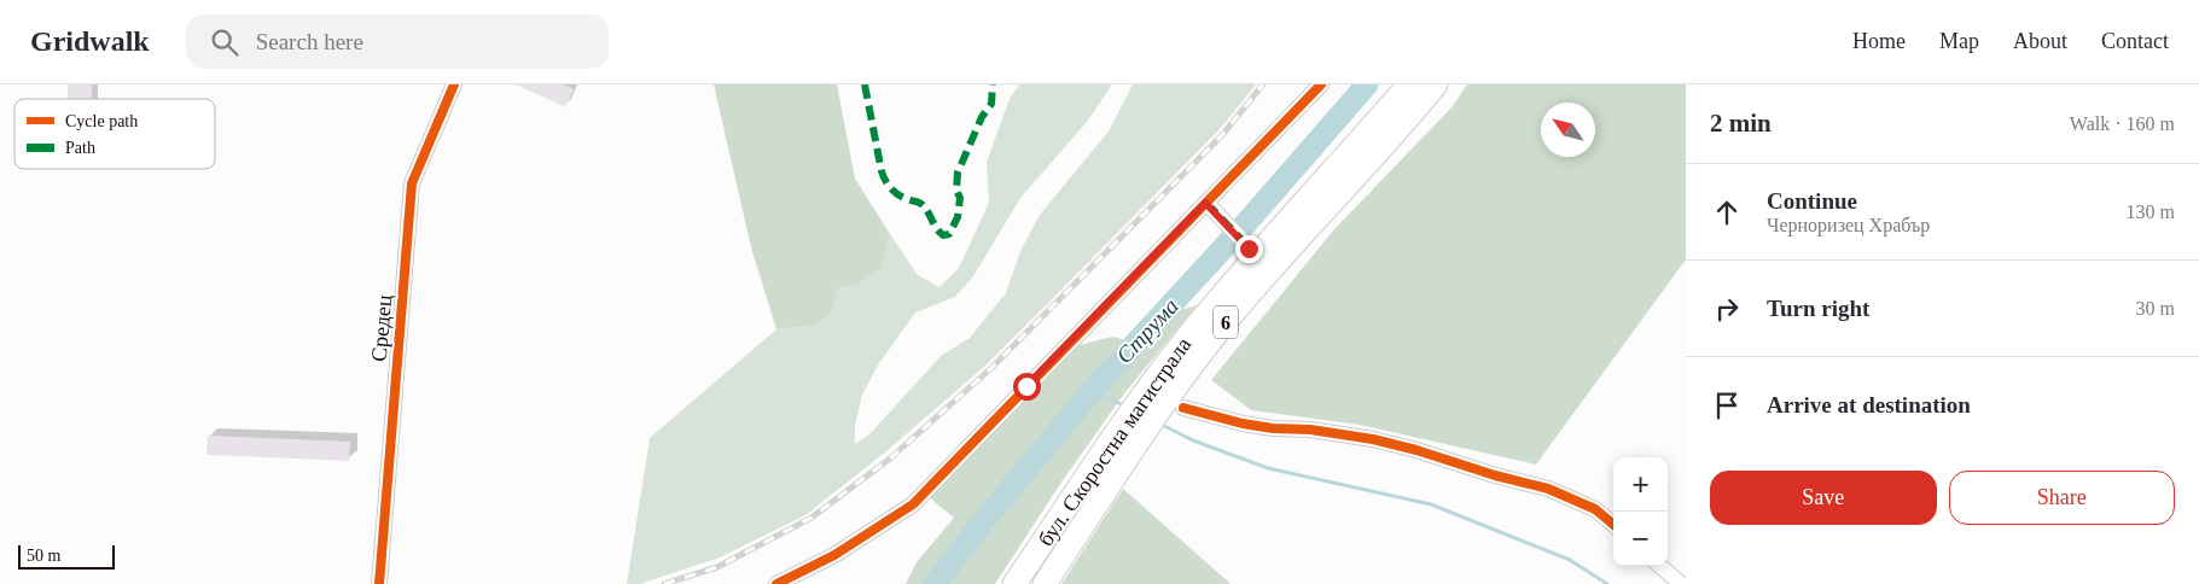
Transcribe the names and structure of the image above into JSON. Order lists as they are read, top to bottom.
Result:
{
  "streets": {
    "highway": ["6", "бул. Скоростна магистрала"],
    "street": ["Средец"]
  },
  "water": ["Струма"],
  "legend": ["Cycle path", "Path"],
  "scale_bar": "50 m",
  "north": "top left",
  "page": {
    "header": "Gridwalk",
    "search": "Search here",
    "nav": [
      "Home",
      "Map",
      "About",
      "Contact"
    ],
    "heading": ["2 min", "Walk · 160 m"],
    "list": [
      ["Continue", "Черноризец Храбър", "130 m"],
      ["Turn right", "30 m"],
      "Arrive at destination"
    ],
    "buttons": ["Save", "Share"],
    "map_buttons": ["+", "−"],
    "scale": "50 m"
  }
}
